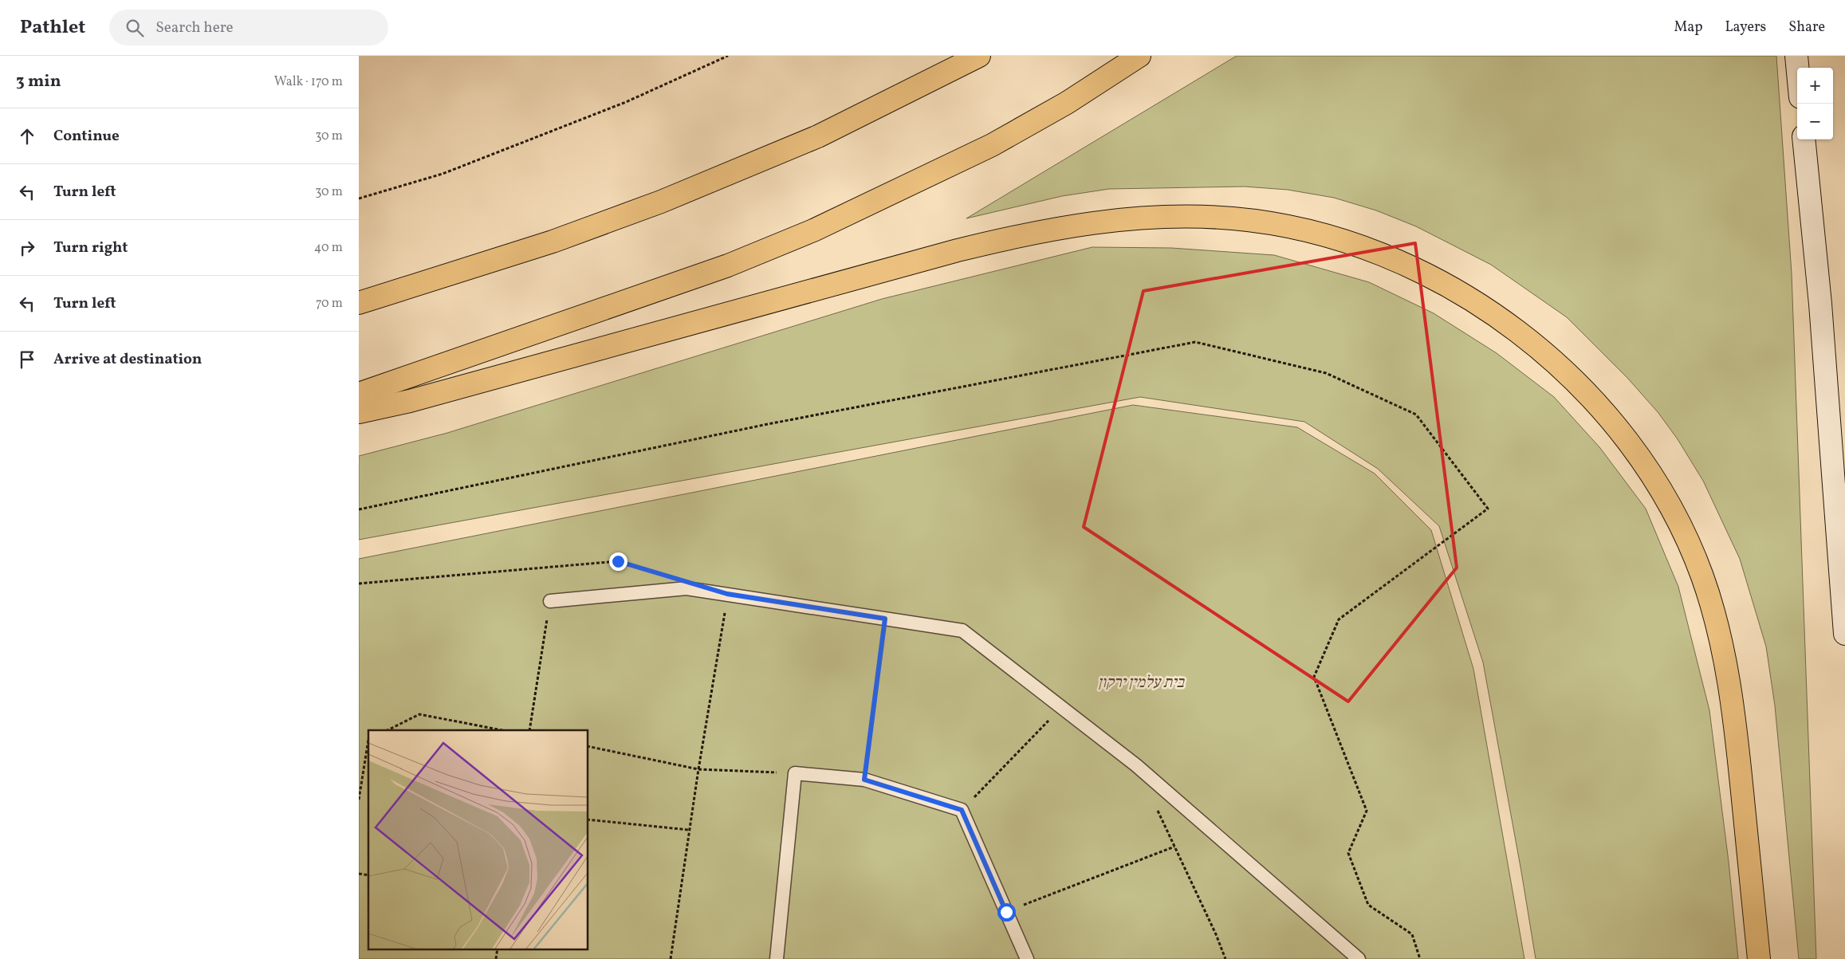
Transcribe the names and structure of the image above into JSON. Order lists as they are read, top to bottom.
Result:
{
  "parks": ["בית עלמין ירקון"],
  "page": {
    "header": "Pathlet",
    "search": "Search here",
    "nav": ["Map", "Layers", "Share"],
    "heading": ["3 min", "Walk · 170 m"],
    "map_buttons": ["+", "−"],
    "list": [
      ["Continue", "30 m"],
      ["Turn left", "30 m"],
      ["Turn right", "40 m"],
      ["Turn left", "70 m"],
      "Arrive at destination"
    ]
  }
}
